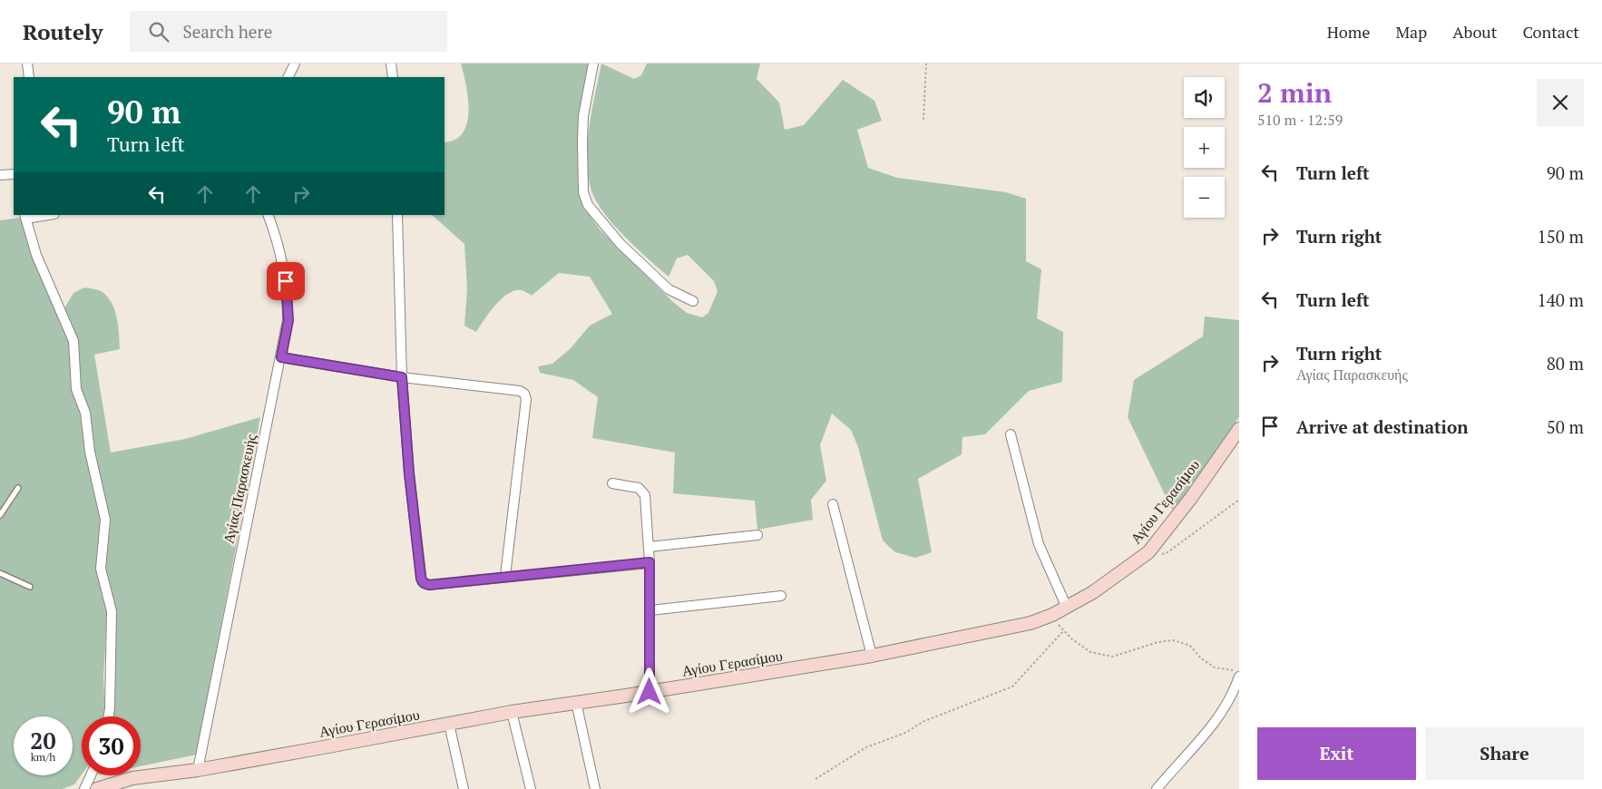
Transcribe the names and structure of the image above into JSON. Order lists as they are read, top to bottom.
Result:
{
  "streets": {
    "street": ["Αγίας Παρασκευής", "Αγίου Γερασίμου"]
  },
  "crossings": [
    ["Αγίας Παρασκευής", "Αγίου Γερασίμου"]
  ],
  "page": {
    "header": "Routely",
    "search": "Search here",
    "nav": [
      "Home",
      "Map",
      "About",
      "Contact"
    ],
    "heading": ["2 min", "510 m · 12:59"],
    "map_buttons": ["+", "−"],
    "turn": ["90 m", "Turn left"],
    "list": [
      {
        "name": "Turn left",
        "value": "90 m"
      },
      {
        "name": "Turn right",
        "value": "150 m"
      },
      {
        "name": "Turn left",
        "value": "140 m"
      },
      {
        "name": "Turn right",
        "note": "Αγίας Παρασκευής",
        "value": "80 m"
      },
      {
        "name": "Arrive at destination",
        "value": "50 m"
      }
    ],
    "speed": "20 km/h",
    "limit": "30",
    "buttons": ["Exit", "Share"]
  }
}
